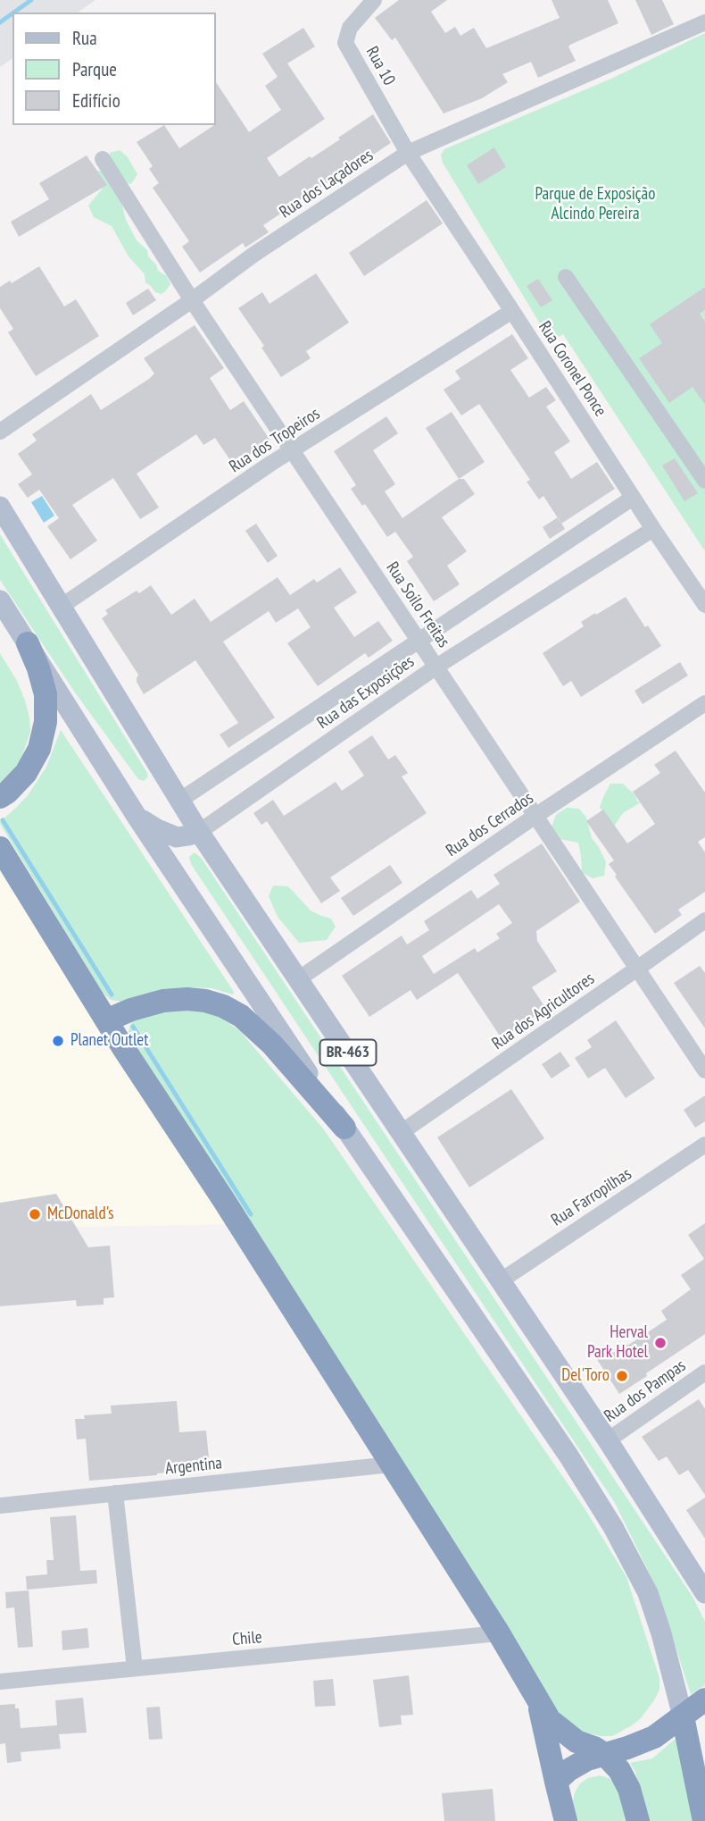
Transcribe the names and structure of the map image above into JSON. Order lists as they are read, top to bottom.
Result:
{
  "streets": {
    "highway": ["BR-463"],
    "street": [
      "Rua 10",
      "Rua dos Laçadores",
      "Rua Coronel Ponce",
      "Rua dos Tropeiros",
      "Rua Soilo Freitas",
      "Rua das Exposições",
      "Rua dos Cerrados",
      "Rua dos Agricultores",
      "Rua Farropilhas",
      "Rua dos Pampas",
      "Argentina",
      "Chile"
    ]
  },
  "crossings": [
    ["Rua 10", "Rua dos Laçadores"],
    ["Rua 10", "Rua Coronel Ponce"],
    ["Rua dos Laçadores", "Rua Coronel Ponce"],
    ["Rua dos Laçadores", "Rua Soilo Freitas"],
    ["Rua Coronel Ponce", "Rua dos Tropeiros"],
    ["Rua Coronel Ponce", "Rua das Exposições"],
    ["Rua dos Tropeiros", "Rua Soilo Freitas"],
    ["Rua dos Tropeiros", "BR-463"],
    ["Rua Soilo Freitas", "Rua das Exposições"],
    ["Rua Soilo Freitas", "Rua dos Cerrados"],
    ["Rua Soilo Freitas", "Rua dos Agricultores"],
    ["Rua das Exposições", "BR-463"],
    ["Rua dos Cerrados", "BR-463"],
    ["Rua dos Agricultores", "BR-463"],
    ["BR-463", "Rua Farropilhas"],
    ["BR-463", "Rua dos Pampas"]
  ],
  "parks": ["Parque de Exposição Alcindo Pereira"],
  "places": [
    "Planet Outlet",
    "McDonald's",
    "Herval Park Hotel",
    "Del'Toro"
  ],
  "legend": ["Rua", "Parque", "Edifício"]
}
